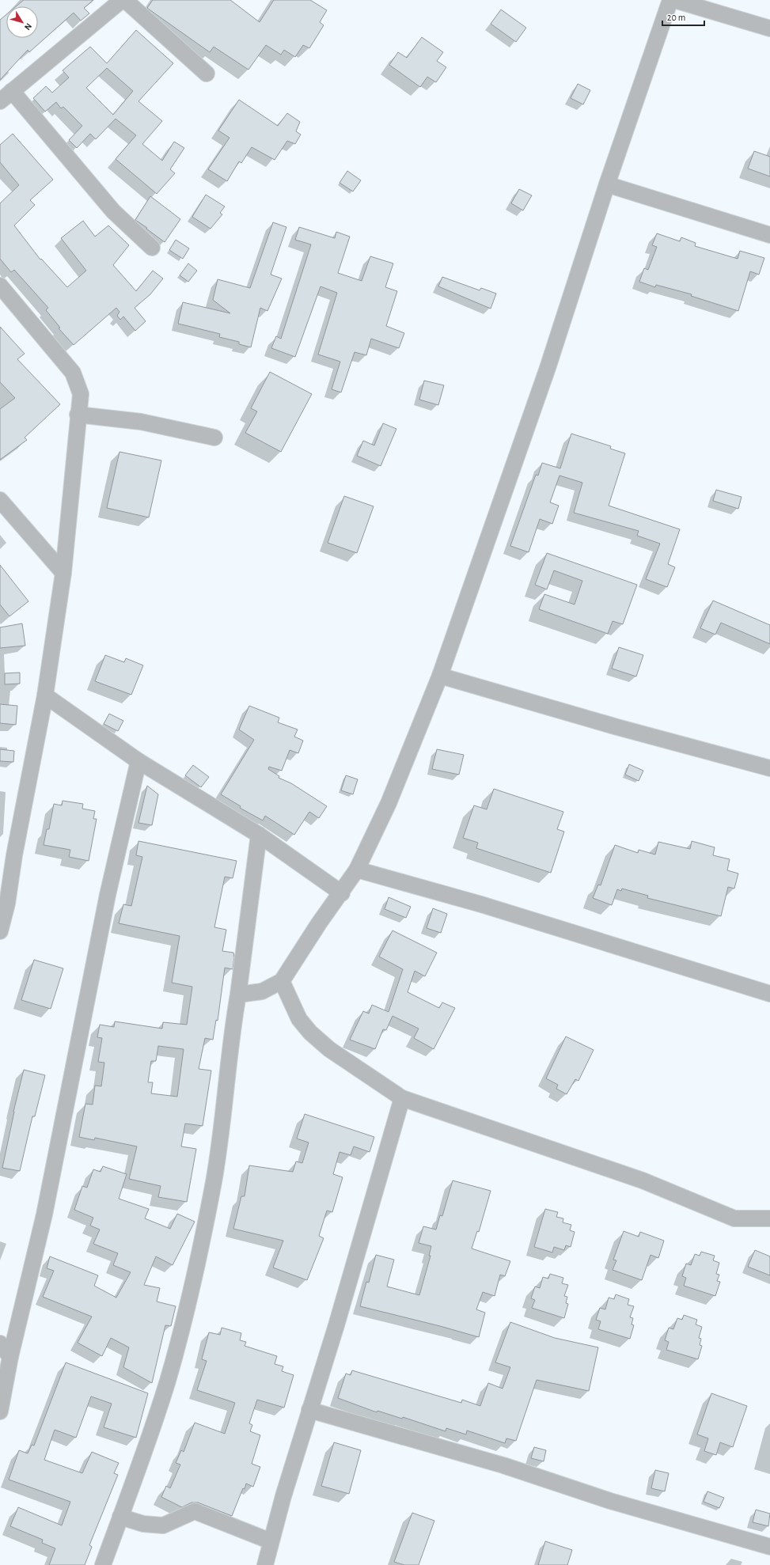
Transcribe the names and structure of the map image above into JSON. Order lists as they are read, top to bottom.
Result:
{
  "scale_bar": "20 m",
  "north": "bottom right"
}
